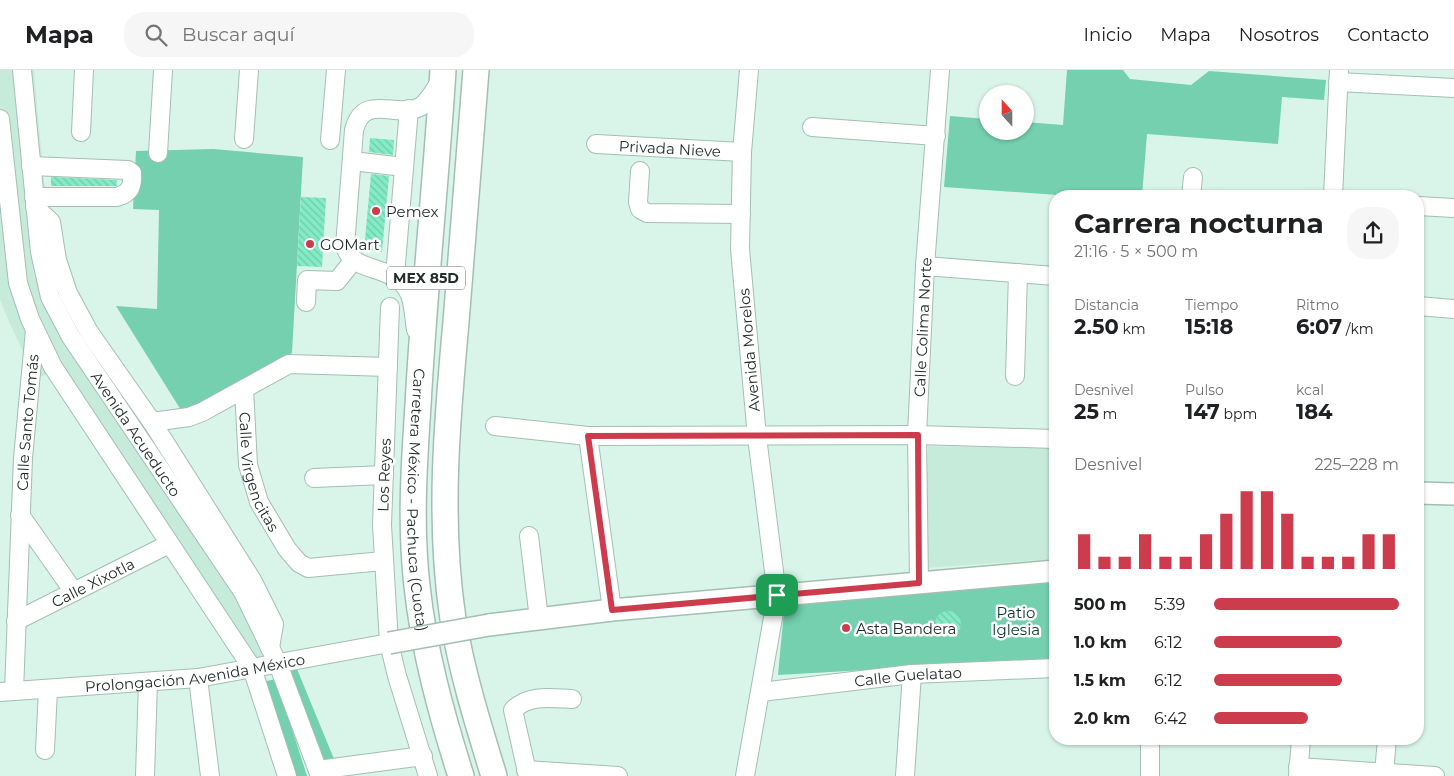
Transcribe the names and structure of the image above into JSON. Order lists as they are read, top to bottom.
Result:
{
  "streets": {
    "highway": ["MEX 85D", "Carretera México - Pachuca (Cuota)"],
    "street": [
      "Privada Nieve",
      "Calle Colima Norte",
      "Avenida Morelos",
      "Calle Santo Tomás",
      "Avenida Acueducto",
      "Calle Virgencitas",
      "Los Reyes",
      "Calle Xixotla",
      "Prolongación Avenida México",
      "Calle Guelatao"
    ]
  },
  "crossings": [
    ["Privada Nieve", "Avenida Morelos"],
    ["Avenida Morelos", "Calle Guelatao"],
    ["Calle Santo Tomás", "Calle Xixotla"],
    ["Calle Santo Tomás", "Prolongación Avenida México"],
    ["Avenida Acueducto", "Prolongación Avenida México"],
    ["Calle Virgencitas", "Los Reyes"],
    ["Los Reyes", "Prolongación Avenida México"]
  ],
  "parks": ["Patio Iglesia"],
  "places": ["Pemex", "GOMart", "Asta Bandera"],
  "north": "top",
  "page": {
    "header": "Mapa",
    "search": "Buscar aquí",
    "nav": [
      "Inicio",
      "Mapa",
      "Nosotros",
      "Contacto"
    ],
    "heading": ["Carrera nocturna", "21:16 · 5 × 500 m"],
    "stats": [
      ["Distancia", "2.50 km"],
      ["Tiempo", "15:18"],
      ["Ritmo", "6:07 /km"],
      ["Desnivel", "25 m"],
      ["Pulso", "147 bpm"],
      ["kcal", "184"]
    ],
    "chart": ["Desnivel", "225–228 m"],
    "list": [
      {
        "name": "500 m",
        "note": "5:39"
      },
      {
        "name": "1.0 km",
        "note": "6:12"
      },
      {
        "name": "1.5 km",
        "note": "6:12"
      },
      {
        "name": "2.0 km",
        "note": "6:42"
      }
    ]
  }
}
